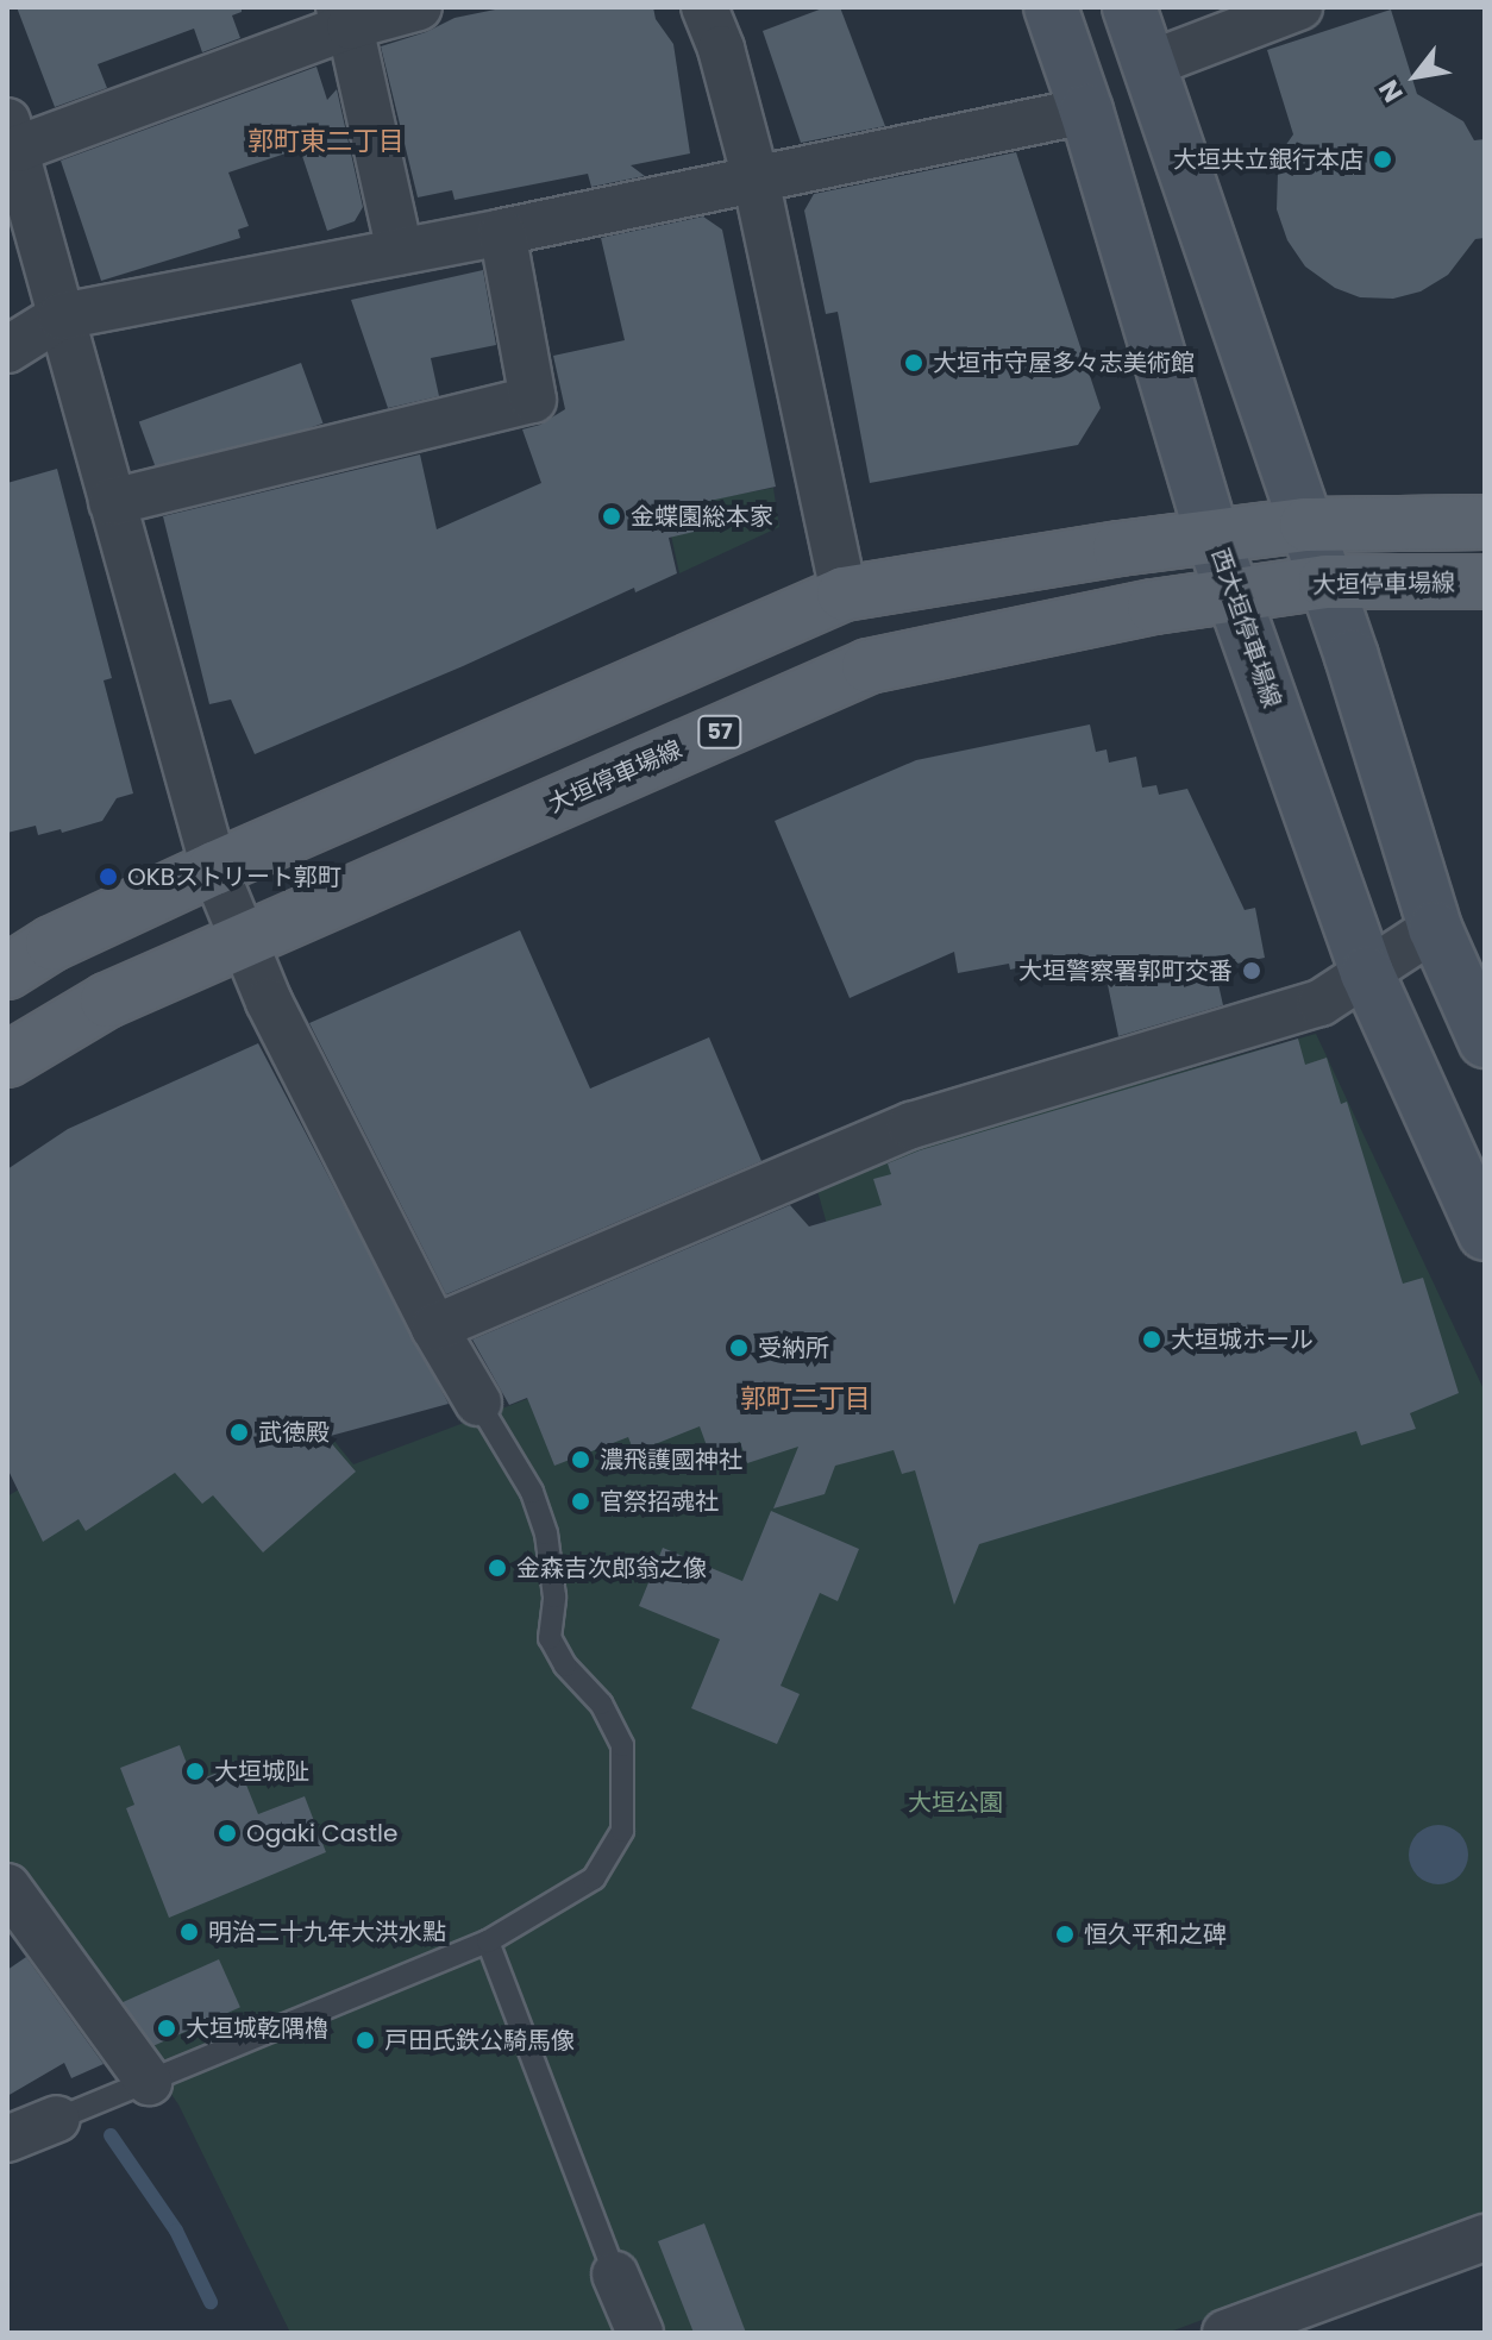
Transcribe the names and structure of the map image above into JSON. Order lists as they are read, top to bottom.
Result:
{
  "streets": {
    "main road": ["大垣停車場線", "西大垣停車場線", "57"]
  },
  "crossings": [
    ["大垣停車場線", "西大垣停車場線"]
  ],
  "districts": ["郭町東二丁目", "郭町二丁目"],
  "parks": ["大垣公園"],
  "places": [
    "大垣共立銀行本店",
    "大垣市守屋多々志美術館",
    "金蝶園総本家",
    "OKBストリート郭町",
    "大垣警察署郭町交番",
    "大垣城ホール",
    "受納所",
    "武徳殿",
    "濃飛護國神社",
    "官祭招魂社",
    "金森吉次郎翁之像",
    "大垣城阯",
    "Ogaki Castle",
    "明治二十九年大洪水點",
    "恒久平和之碑",
    "大垣城乾隅櫓",
    "戸田氏鉄公騎馬像"
  ],
  "north": "bottom left"
}
